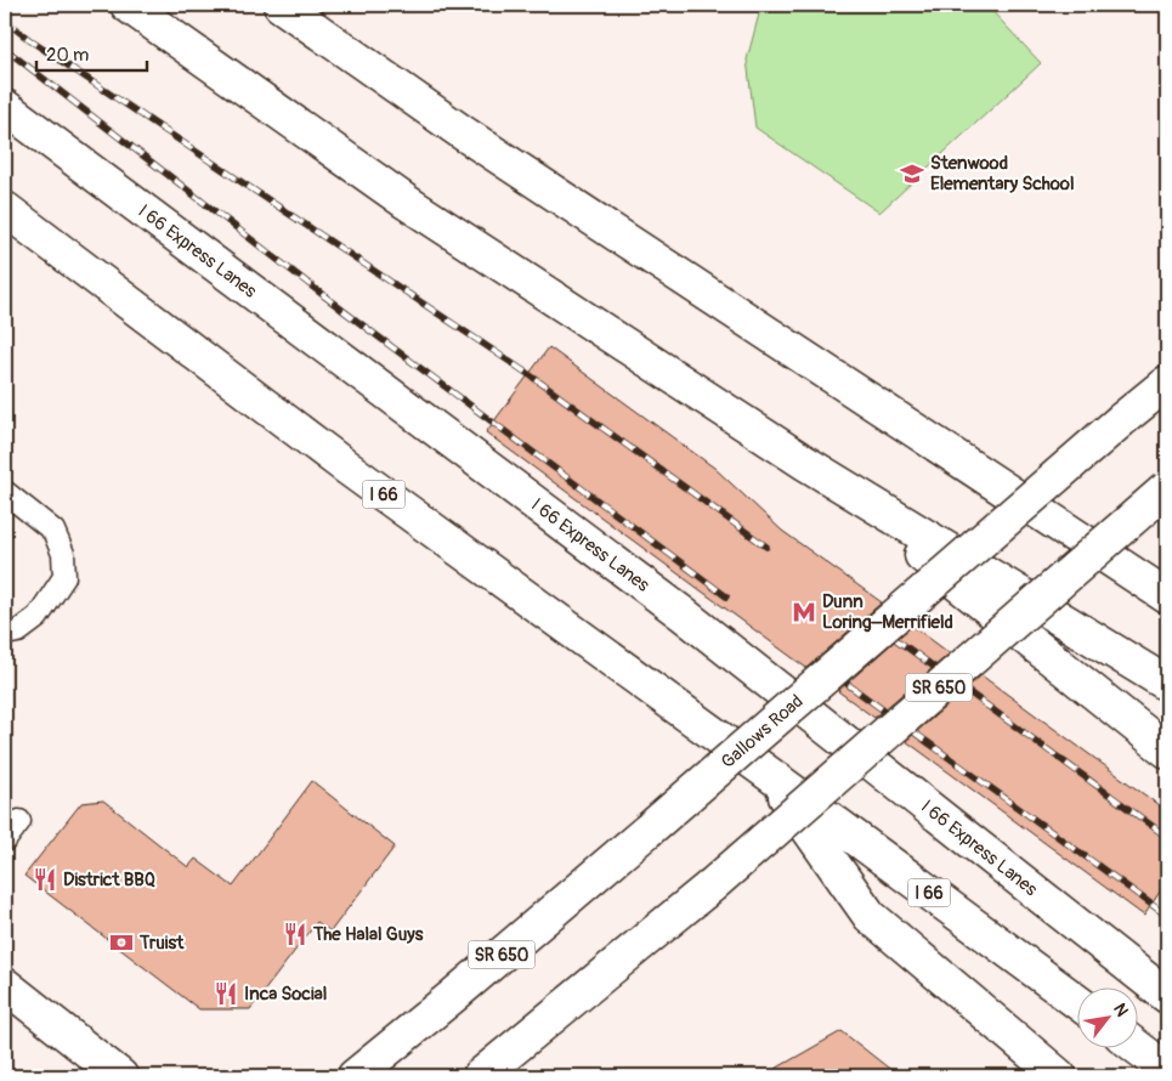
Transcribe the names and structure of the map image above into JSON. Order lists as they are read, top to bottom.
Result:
{
  "streets": {
    "main road": [
      "I 66 Express Lanes",
      "I 66",
      "SR 650",
      "Gallows Road"
    ]
  },
  "places": {
    "school or university": ["Stenwood Elementary School"],
    "metro station": ["Dunn Loring–Merrifield"],
    "restaurant": ["District BBQ", "The Halal Guys", "Inca Social"],
    "bank": ["Truist"]
  },
  "scale_bar": "20 m",
  "north": "top right"
}
